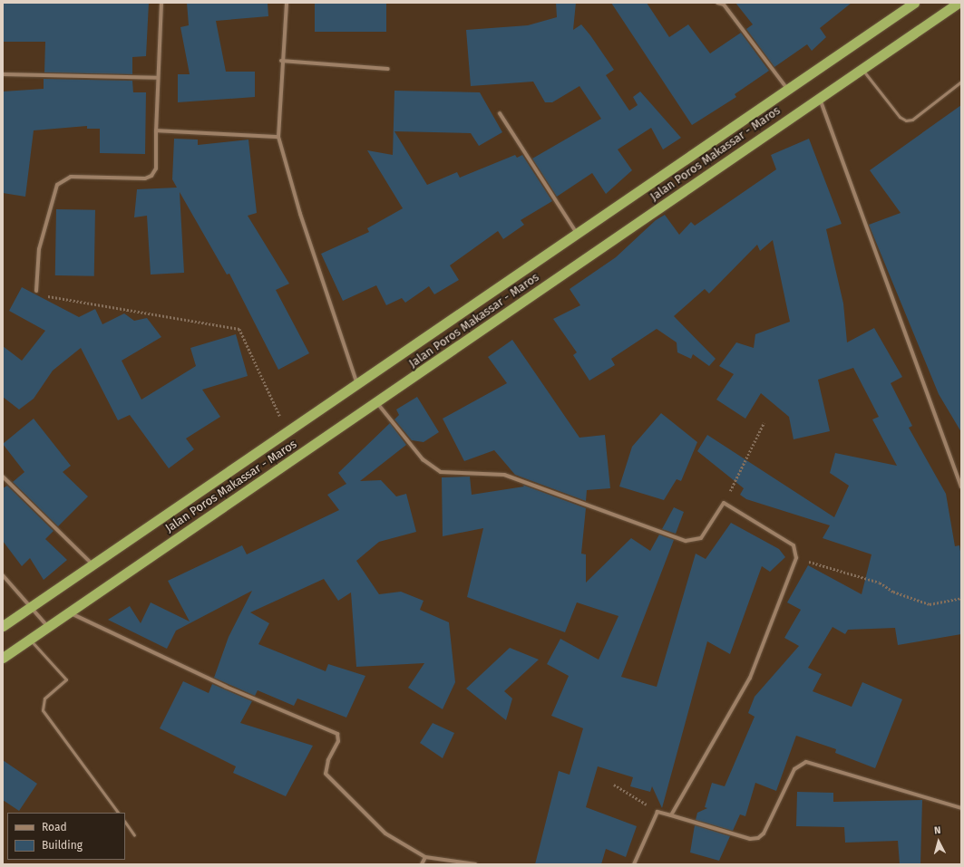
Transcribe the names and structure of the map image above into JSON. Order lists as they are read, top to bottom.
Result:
{
  "streets": {
    "highway": ["Jalan Poros Makassar - Maros"]
  },
  "legend": ["Road", "Building"],
  "north": "top"
}
